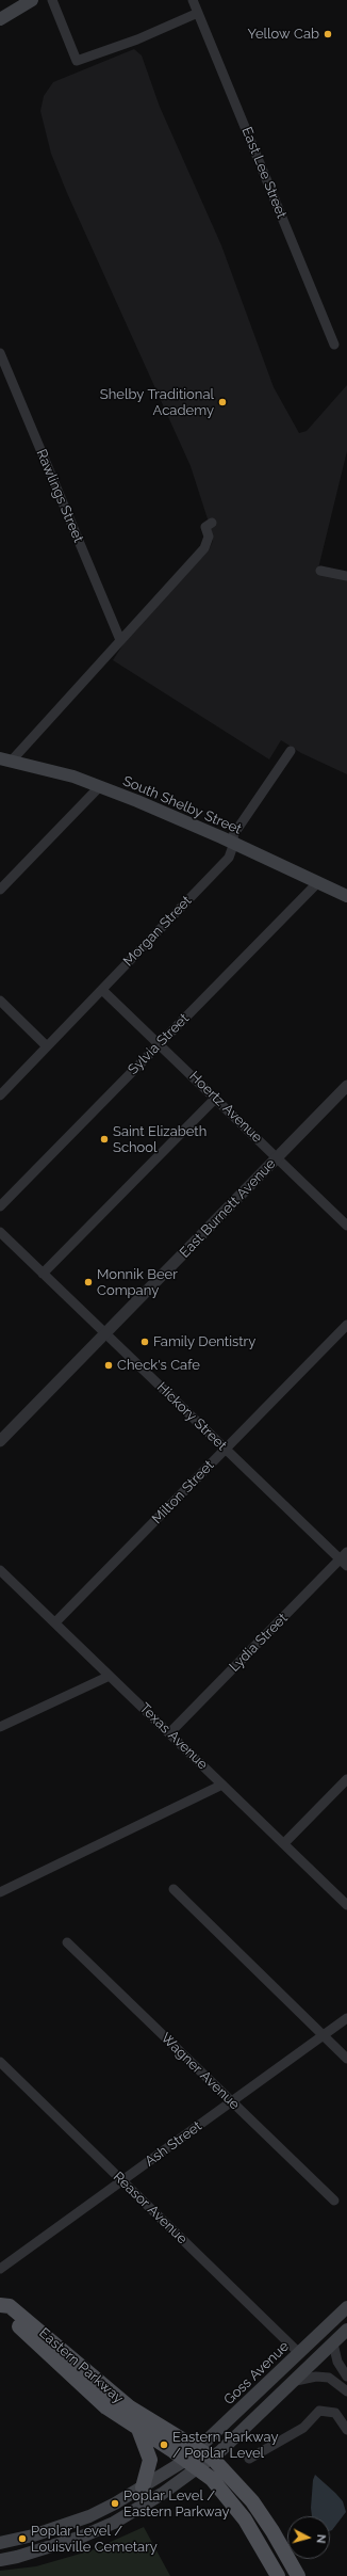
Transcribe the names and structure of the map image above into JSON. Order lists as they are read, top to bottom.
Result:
{
  "streets": {
    "main road": ["South Shelby Street", "Eastern Parkway", "Goss Avenue"],
    "street": [
      "East Lee Street",
      "Rawlings Street",
      "Morgan Street",
      "Sylvia Street",
      "Hoertz Avenue",
      "East Burnett Avenue",
      "Hickory Street",
      "Milton Street",
      "Lydia Street",
      "Texas Avenue",
      "Wagner Avenue",
      "Ash Street",
      "Reasor Avenue"
    ]
  },
  "crossings": [
    ["South Shelby Street", "Morgan Street"],
    ["South Shelby Street", "Sylvia Street"],
    ["Morgan Street", "Hoertz Avenue"],
    ["Sylvia Street", "Hoertz Avenue"],
    ["Hoertz Avenue", "East Burnett Avenue"],
    ["East Burnett Avenue", "Hickory Street"],
    ["Hickory Street", "Milton Street"],
    ["Hickory Street", "Lydia Street"],
    ["Milton Street", "Texas Avenue"],
    ["Lydia Street", "Texas Avenue"],
    ["Wagner Avenue", "Ash Street"],
    ["Ash Street", "Reasor Avenue"],
    ["Reasor Avenue", "Goss Avenue"],
    ["Eastern Parkway", "Goss Avenue"]
  ],
  "places": [
    "Yellow Cab",
    "Shelby Traditional Academy",
    "Saint Elizabeth School",
    "Monnik Beer Company",
    "Family Dentistry",
    "Check's Cafe",
    "Eastern Parkway / Poplar Level",
    "Poplar Level / Eastern Parkway",
    "Poplar Level / Louisville Cemetary"
  ],
  "north": "right"
}
